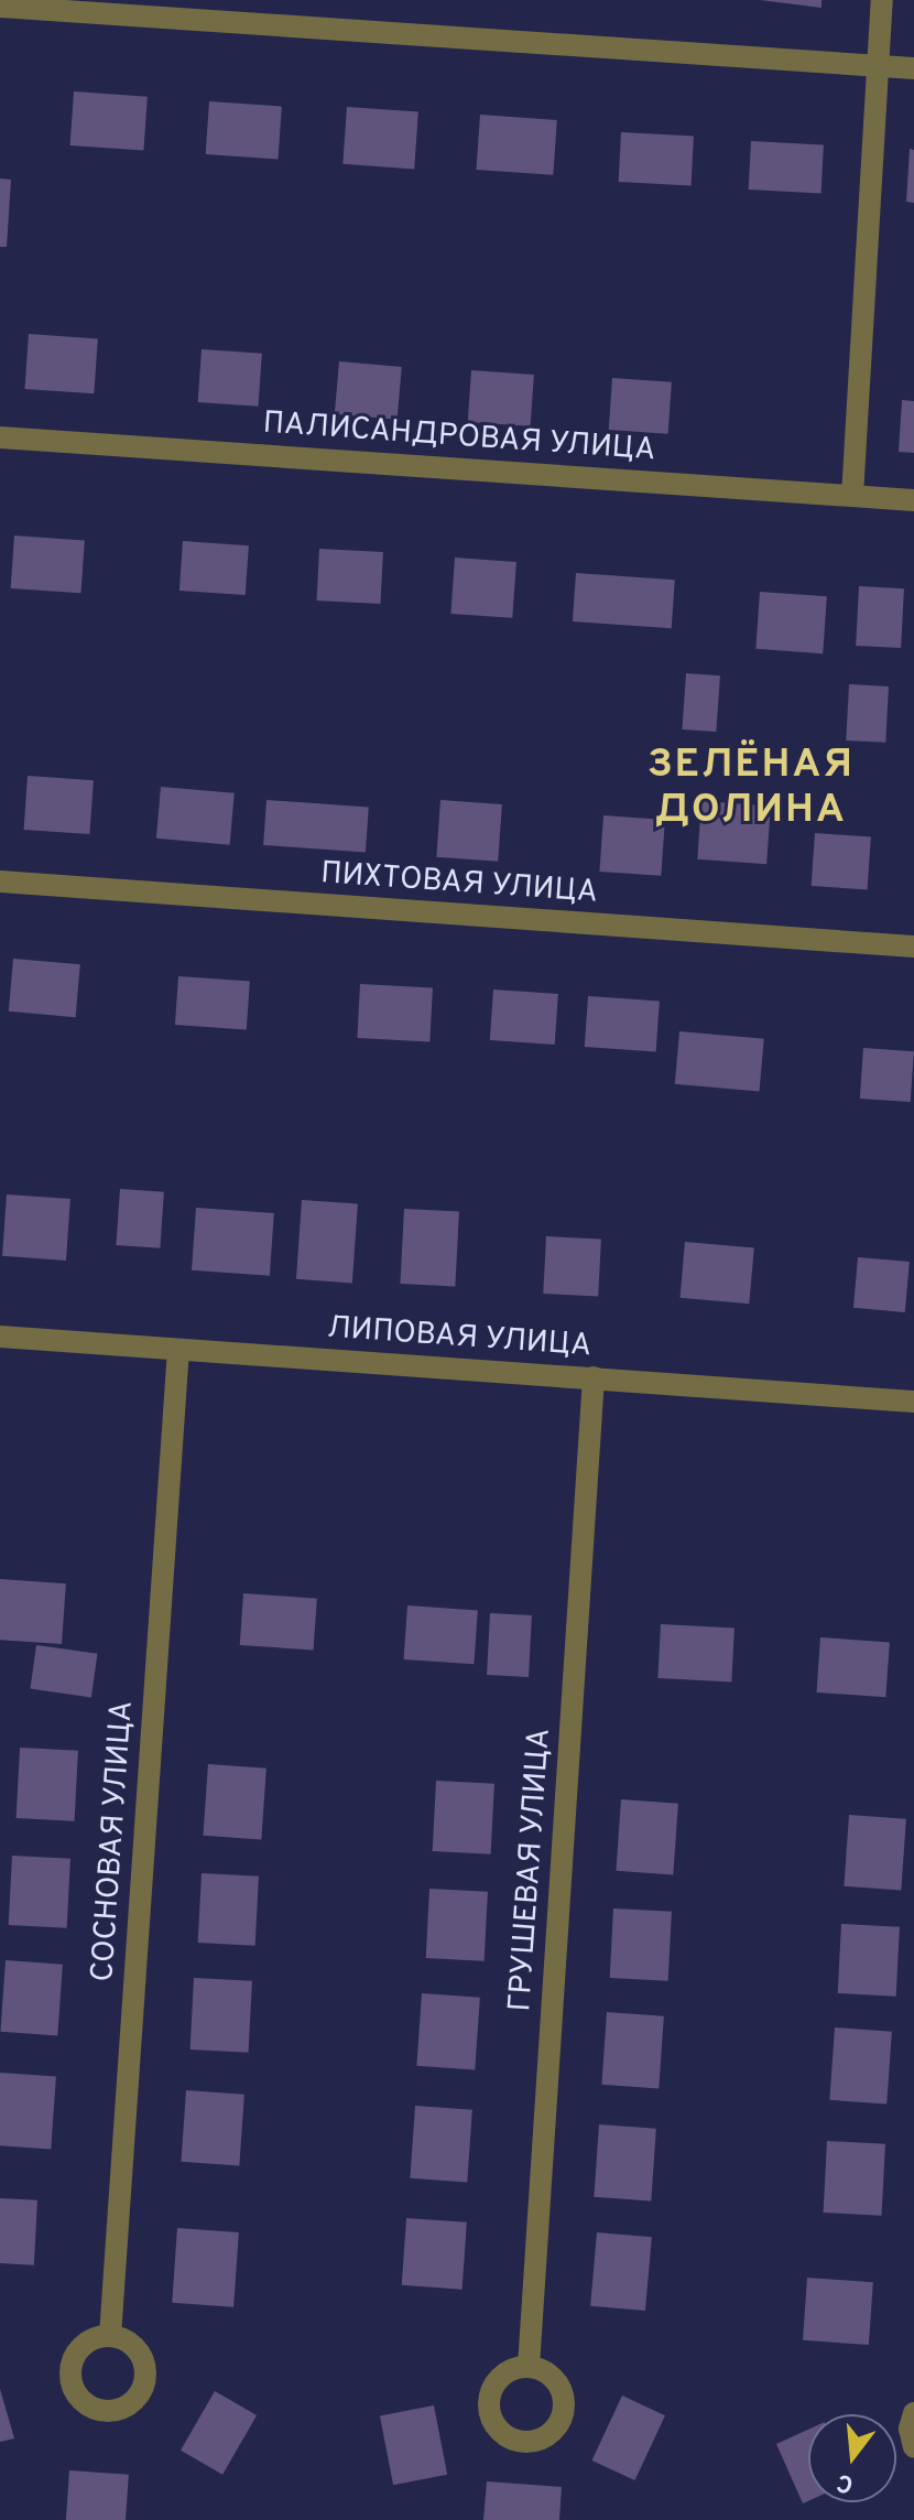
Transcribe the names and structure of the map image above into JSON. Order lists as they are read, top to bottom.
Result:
{
  "streets": {
    "street": [
      "ПАЛИСАНДРОВАЯ УЛИЦА",
      "ПИХТОВАЯ УЛИЦА",
      "ЛИПОВАЯ УЛИЦА",
      "СОСНОВАЯ УЛИЦА",
      "ГРУШЕВАЯ УЛИЦА"
    ]
  },
  "crossings": [
    ["ЛИПОВАЯ УЛИЦА", "СОСНОВАЯ УЛИЦА"],
    ["ЛИПОВАЯ УЛИЦА", "ГРУШЕВАЯ УЛИЦА"]
  ],
  "districts": ["ЗЕЛЁНАЯ ДОЛИНА"],
  "north": "bottom"
}
